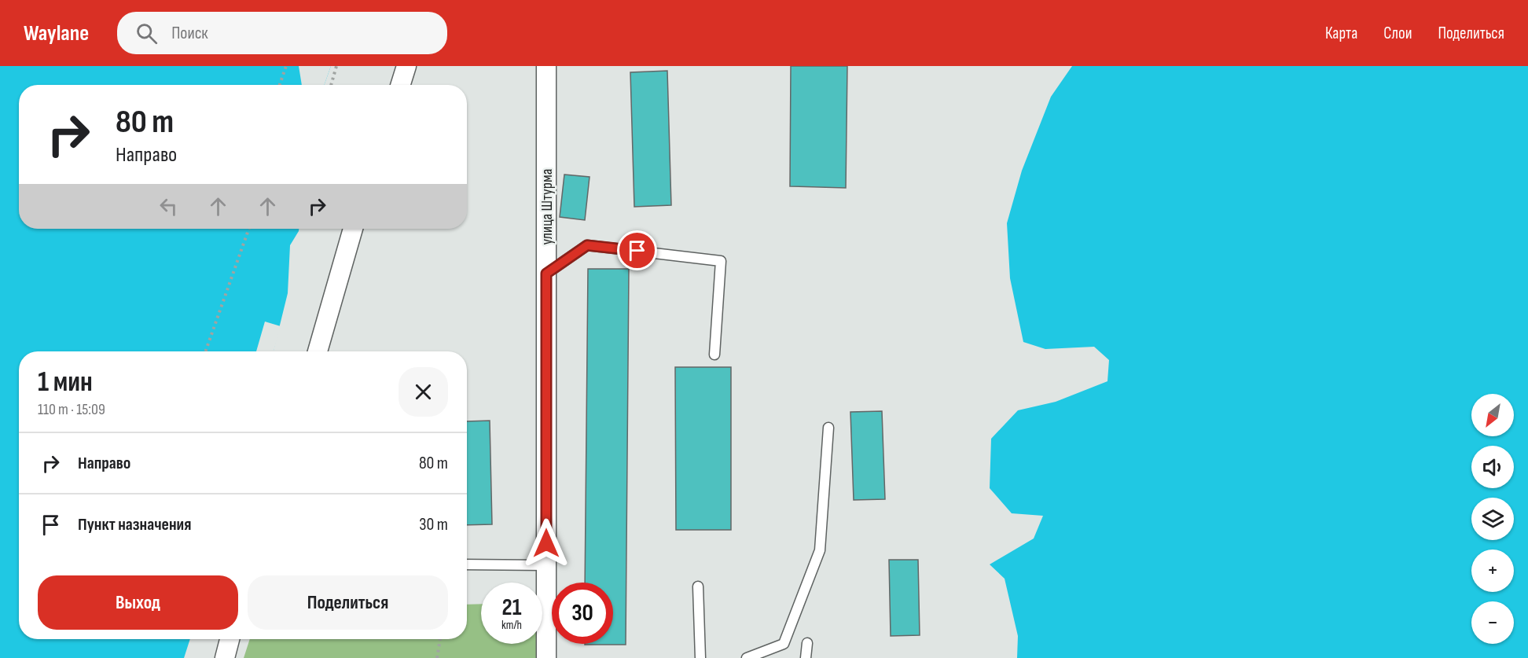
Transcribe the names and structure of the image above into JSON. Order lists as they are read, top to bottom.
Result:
{
  "streets": {
    "street": ["улица Штурма"]
  },
  "north": "bottom left",
  "page": {
    "header": "Waylane",
    "search": "Поиск",
    "nav": ["Карта", "Слои", "Поделиться"],
    "turn": ["80 m", "Направо"],
    "heading": ["1 мин", "110 m · 15:09"],
    "map_buttons": ["+", "−"],
    "list": [
      {
        "name": "Направо",
        "value": "80 m"
      },
      {
        "name": "Пункт назначения",
        "value": "30 m"
      }
    ],
    "buttons": ["Выход", "Поделиться"],
    "speed": "21 km/h",
    "limit": "30"
  }
}
